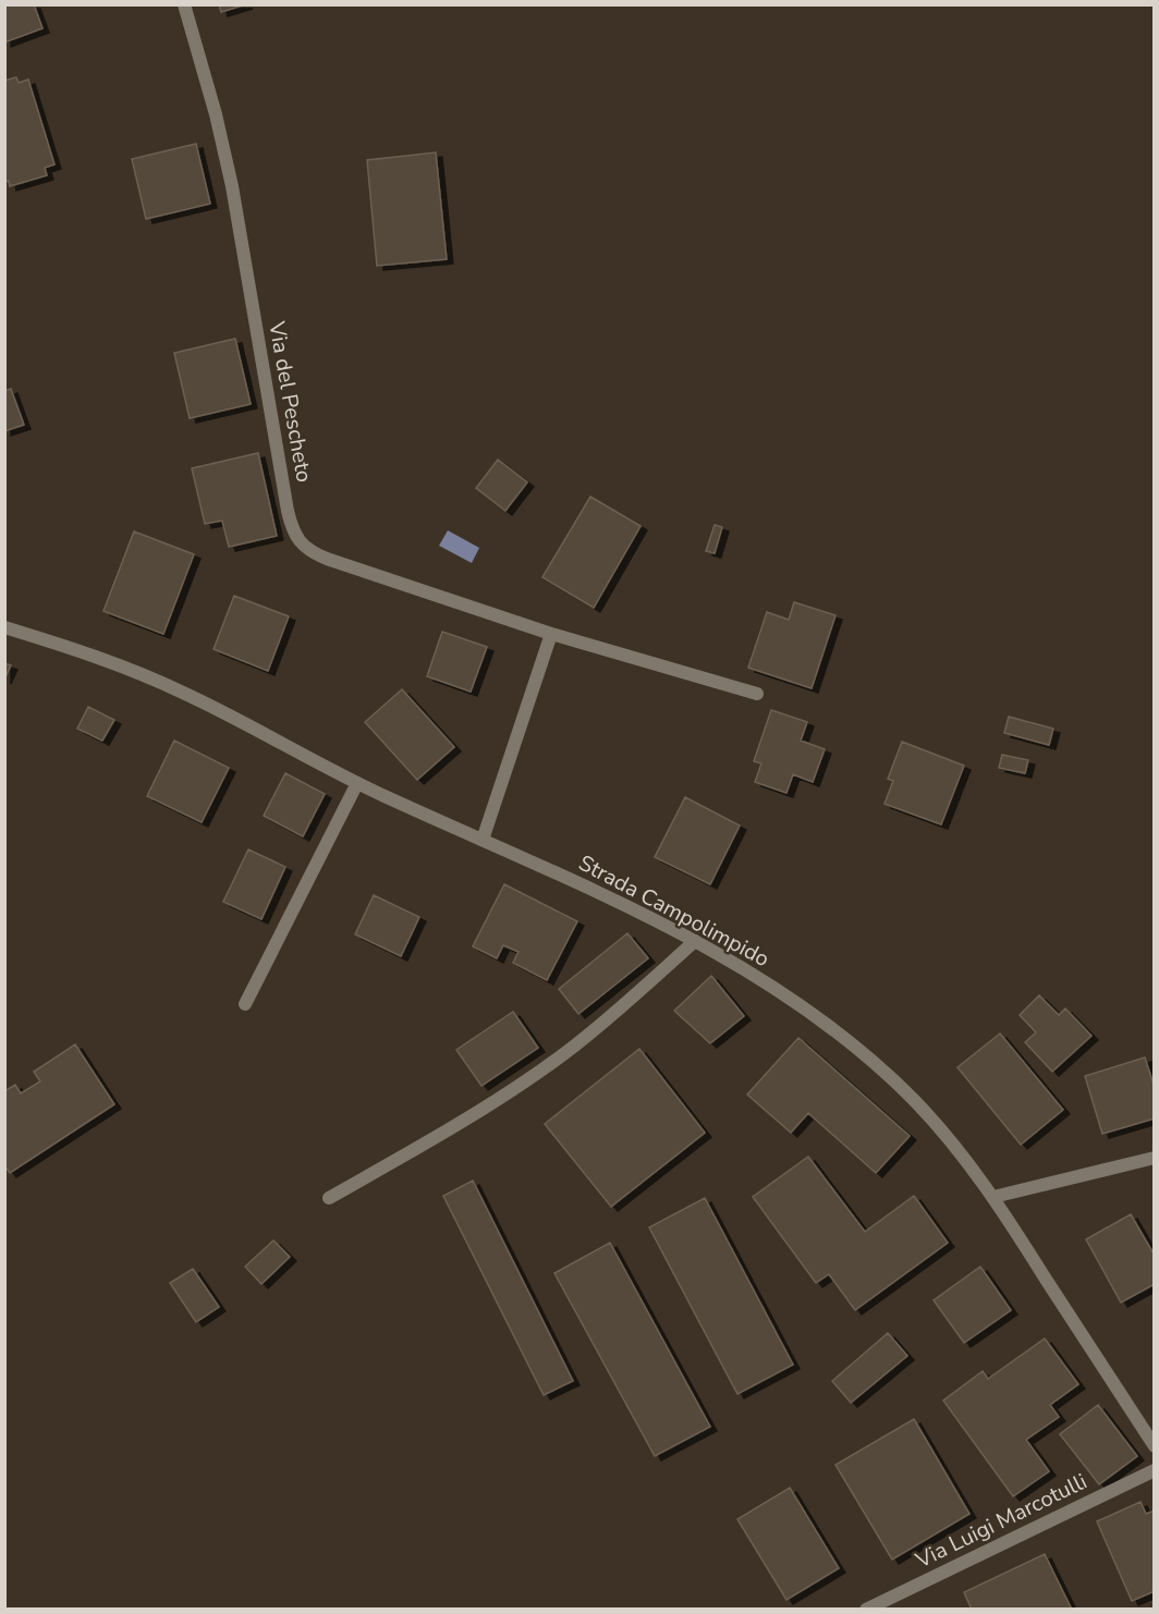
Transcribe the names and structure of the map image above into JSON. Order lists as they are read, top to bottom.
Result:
{
  "streets": {
    "street": ["Via del Pescheto", "Strada Campolimpido", "Via Luigi Marcotulli"]
  }
}
